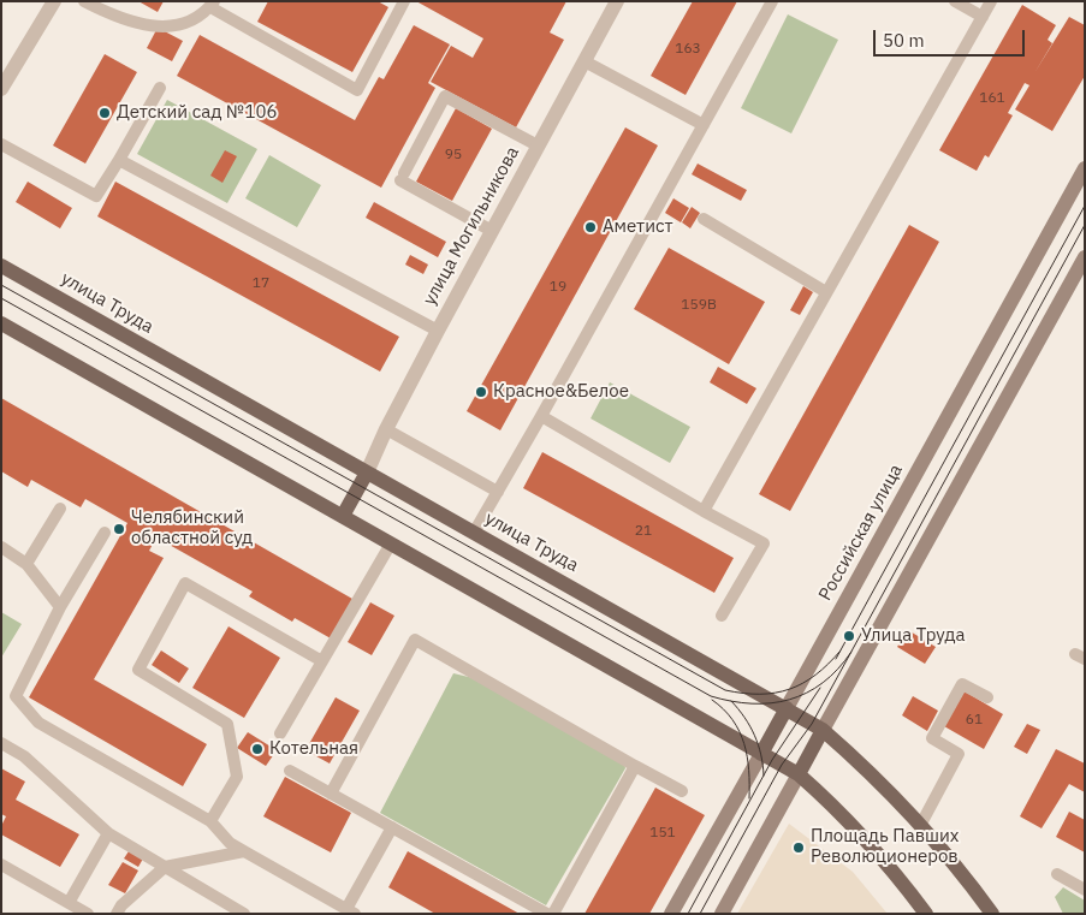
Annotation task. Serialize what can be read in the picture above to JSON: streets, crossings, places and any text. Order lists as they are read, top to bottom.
{
  "streets": {
    "main road": ["улица Труда", "Российская улица"],
    "street": ["улица Могильникова"]
  },
  "crossings": [
    ["улица Могильникова", "улица Труда"],
    ["улица Труда", "Российская улица"]
  ],
  "places": [
    "Детский сад №106",
    "Аметист",
    "Красное&Белое",
    "Челябинский областной суд",
    "Улица Труда",
    "Котельная",
    "Площадь Павших Революционеров"
  ],
  "house_numbers": [
    "163",
    "161",
    "95",
    "17",
    "19",
    "159В",
    "21",
    "61",
    "151"
  ],
  "scale_bar": "50 m"
}
